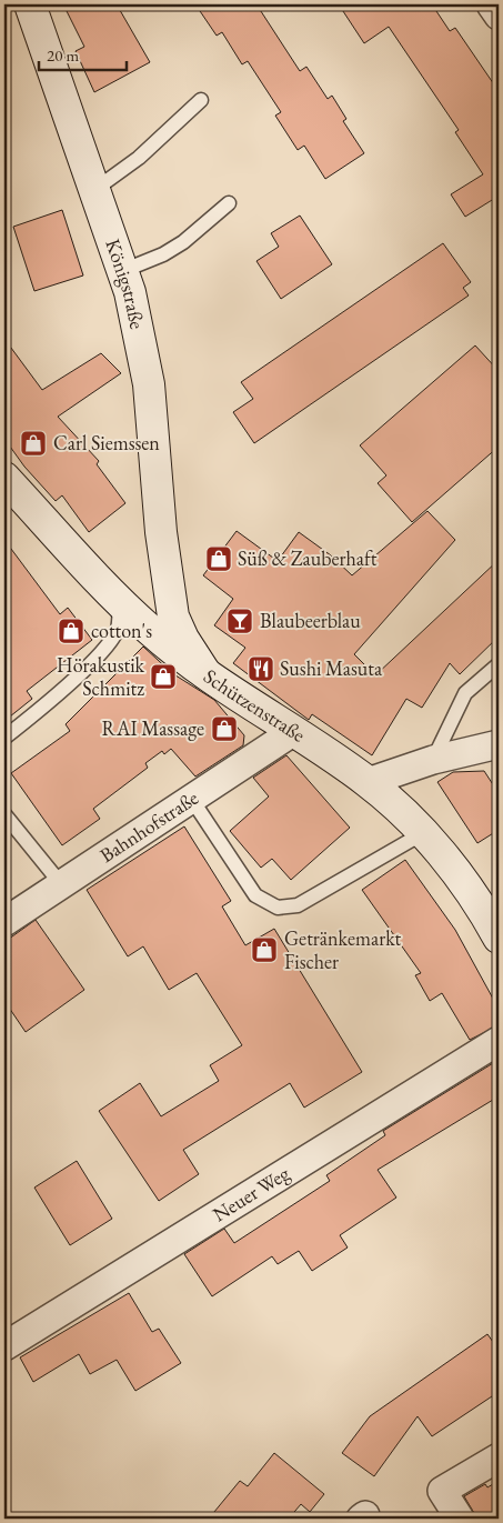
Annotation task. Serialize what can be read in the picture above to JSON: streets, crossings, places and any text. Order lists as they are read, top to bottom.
{
  "streets": {
    "main road": ["Königstraße", "Schützenstraße"],
    "street": ["Bahnhofstraße", "Neuer Weg"]
  },
  "crossings": [
    ["Königstraße", "Schützenstraße"],
    ["Schützenstraße", "Bahnhofstraße"]
  ],
  "places": {
    "shop": [
      "Carl Siemssen",
      "Süß & Zauberhaft",
      "cotton's",
      "Hörakustik Schmitz",
      "RAI Massage",
      "Getränkemarkt Fischer"
    ],
    "bar": ["Blaubeerblau"],
    "restaurant": ["Sushi Masuta"]
  },
  "scale_bar": "20 m"
}
